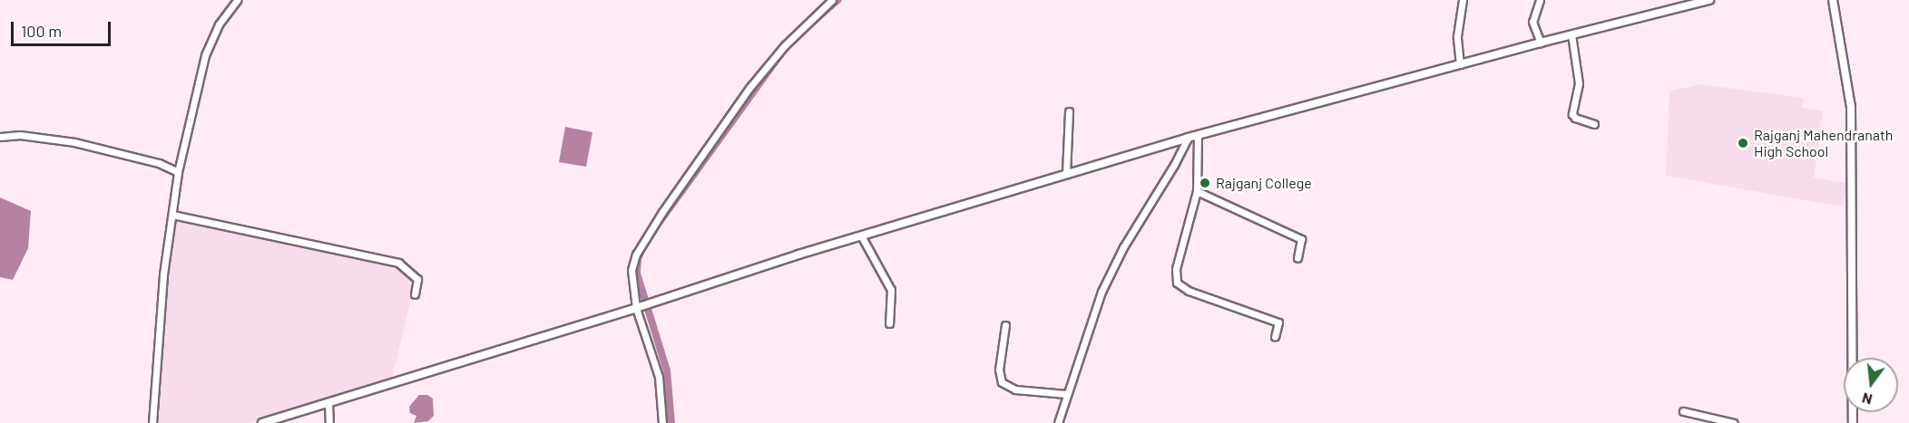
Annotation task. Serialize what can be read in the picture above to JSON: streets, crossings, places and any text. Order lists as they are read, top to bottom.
{
  "places": ["Rajganj Mahendranath High School", "Rajganj College"],
  "scale_bar": "100 m",
  "north": "bottom"
}
